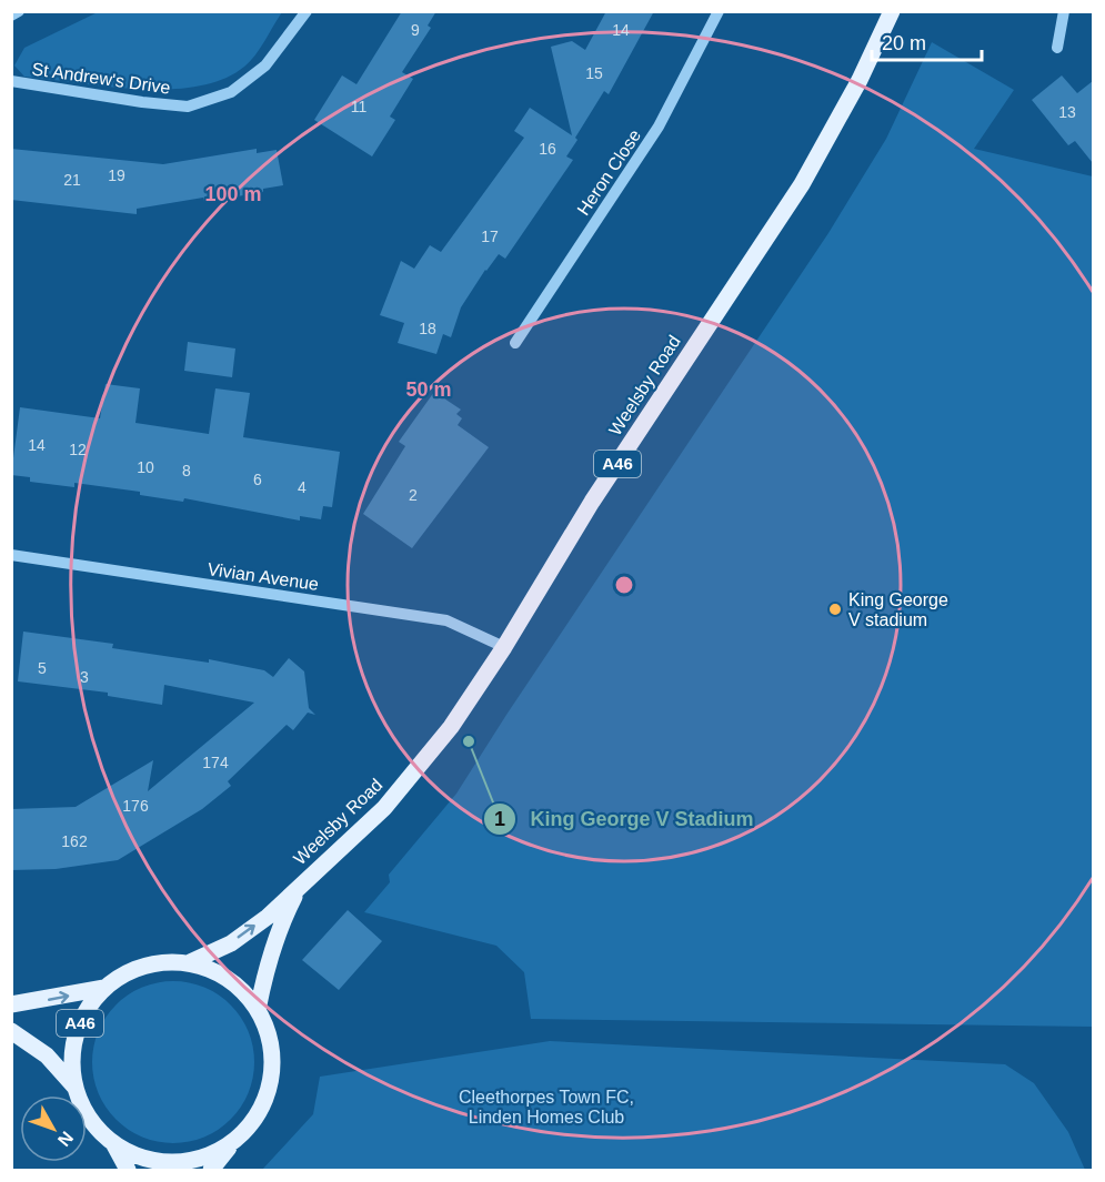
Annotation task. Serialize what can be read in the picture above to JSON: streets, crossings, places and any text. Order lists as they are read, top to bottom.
{
  "streets": {
    "main road": ["Weelsby Road", "A46"],
    "street": ["St Andrew's Drive", "Heron Close", "Vivian Avenue"]
  },
  "crossings": [
    ["Weelsby Road", "A46"],
    ["Weelsby Road", "Vivian Avenue"]
  ],
  "parks": ["Cleethorpes Town FC, Linden Homes Club"],
  "places": ["King George V stadium", "King George V Stadium"],
  "house_numbers": [
    "9",
    "14",
    "15",
    "11",
    "13",
    "16",
    "19",
    "21",
    "17",
    "18",
    "14",
    "12",
    "10",
    "8",
    "6",
    "4",
    "2",
    "5",
    "3",
    "174",
    "176",
    "162"
  ],
  "scale_bar": "20 m",
  "north": "bottom right",
  "rings": ["100 m", "50 m"]
}
